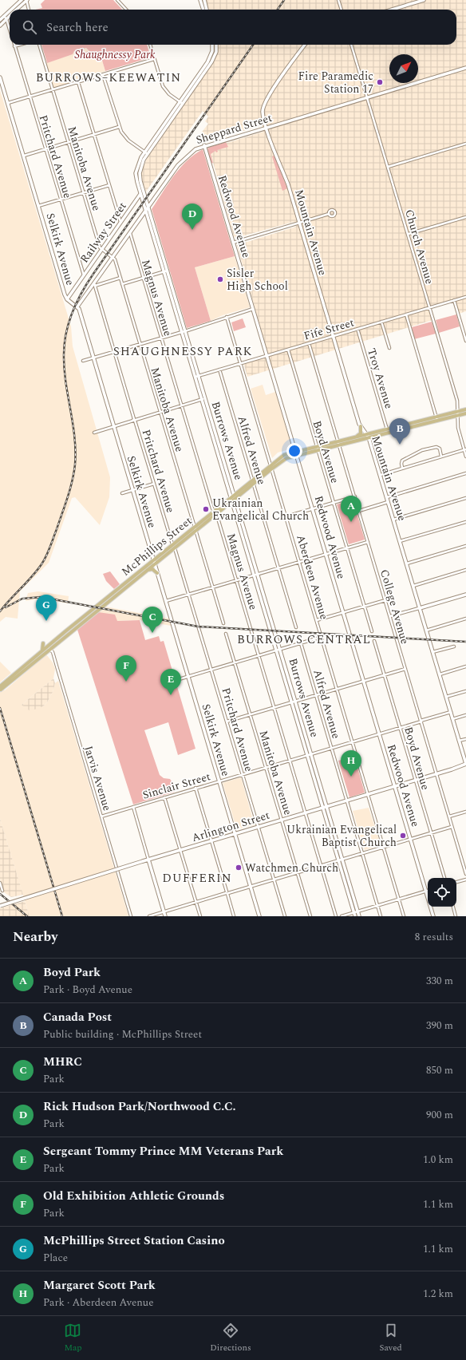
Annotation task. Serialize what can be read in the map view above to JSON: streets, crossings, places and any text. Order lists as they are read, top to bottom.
{
  "streets": {
    "main road": ["McPhillips Street"],
    "street": [
      "Sheppard Street",
      "Pritchard Avenue",
      "Manitoba Avenue",
      "Redwood Avenue",
      "Railway Street",
      "Mountain Avenue",
      "Church Avenue",
      "Selkirk Avenue",
      "Magnus Avenue",
      "Fife Street",
      "Troy Avenue",
      "Burrows Avenue",
      "Alfred Avenue",
      "Boyd Avenue",
      "Aberdeen Avenue",
      "College Avenue",
      "Jarvis Avenue",
      "Sinclair Street",
      "Arlington Street"
    ]
  },
  "crossings": [
    ["Sheppard Street", "Pritchard Avenue"],
    ["Sheppard Street", "Manitoba Avenue"],
    ["Sheppard Street", "Redwood Avenue"],
    ["Sheppard Street", "Mountain Avenue"],
    ["Sheppard Street", "Church Avenue"],
    ["Sheppard Street", "Selkirk Avenue"],
    ["Sheppard Street", "Magnus Avenue"],
    ["Sheppard Street", "Burrows Avenue"],
    ["Pritchard Avenue", "Railway Street"],
    ["Pritchard Avenue", "McPhillips Street"],
    ["Pritchard Avenue", "Sinclair Street"],
    ["Pritchard Avenue", "Arlington Street"],
    ["Manitoba Avenue", "Railway Street"],
    ["Manitoba Avenue", "McPhillips Street"],
    ["Manitoba Avenue", "Sinclair Street"],
    ["Manitoba Avenue", "Arlington Street"],
    ["Redwood Avenue", "Fife Street"],
    ["Redwood Avenue", "McPhillips Street"],
    ["Redwood Avenue", "Sinclair Street"],
    ["Redwood Avenue", "Arlington Street"],
    ["Railway Street", "Selkirk Avenue"],
    ["Railway Street", "Burrows Avenue"],
    ["Mountain Avenue", "Fife Street"],
    ["Mountain Avenue", "McPhillips Street"],
    ["Mountain Avenue", "Sinclair Street"],
    ["Mountain Avenue", "Arlington Street"],
    ["Church Avenue", "Fife Street"],
    ["Church Avenue", "McPhillips Street"],
    ["Selkirk Avenue", "McPhillips Street"],
    ["Selkirk Avenue", "Sinclair Street"],
    ["Selkirk Avenue", "Arlington Street"],
    ["Magnus Avenue", "McPhillips Street"],
    ["Magnus Avenue", "Sinclair Street"],
    ["Magnus Avenue", "Arlington Street"],
    ["Fife Street", "Troy Avenue"],
    ["Fife Street", "Burrows Avenue"],
    ["Fife Street", "Alfred Avenue"],
    ["Fife Street", "Boyd Avenue"],
    ["Fife Street", "Aberdeen Avenue"],
    ["Fife Street", "College Avenue"],
    ["Troy Avenue", "McPhillips Street"],
    ["Burrows Avenue", "McPhillips Street"],
    ["Burrows Avenue", "Sinclair Street"],
    ["Burrows Avenue", "Arlington Street"],
    ["Alfred Avenue", "McPhillips Street"],
    ["Alfred Avenue", "Sinclair Street"],
    ["Alfred Avenue", "Arlington Street"],
    ["Boyd Avenue", "McPhillips Street"],
    ["Boyd Avenue", "Sinclair Street"],
    ["Boyd Avenue", "Arlington Street"],
    ["McPhillips Street", "Aberdeen Avenue"],
    ["McPhillips Street", "College Avenue"],
    ["McPhillips Street", "Jarvis Avenue"],
    ["Aberdeen Avenue", "Sinclair Street"],
    ["Aberdeen Avenue", "Arlington Street"],
    ["College Avenue", "Sinclair Street"],
    ["College Avenue", "Arlington Street"],
    ["Jarvis Avenue", "Sinclair Street"]
  ],
  "districts": [
    "BURROWS–KEEWATIN",
    "SHAUGHNESSY PARK",
    "BURROWS CENTRAL",
    "DUFFERIN"
  ],
  "parks": ["Shaughnessy Park"],
  "places": [
    "Fire Paramedic Station 17",
    "Sisler High School",
    "Ukrainian Evangelical Church",
    "Ukrainian Evangelical Baptist Church",
    "Watchmen Church"
  ],
  "north": "top right",
  "page": {
    "search": "Search here",
    "pins": [
      "D",
      "B",
      "A",
      "G",
      "C",
      "F",
      "E",
      "H"
    ],
    "heading": ["Nearby", "8 results"],
    "list": [
      {
        "mark": "A",
        "name": "Boyd Park",
        "note": "Park · Boyd Avenue",
        "value": "330 m"
      },
      {
        "mark": "B",
        "name": "Canada Post",
        "note": "Public building · McPhillips Street",
        "value": "390 m"
      },
      {
        "mark": "C",
        "name": "MHRC",
        "note": "Park",
        "value": "850 m"
      },
      {
        "mark": "D",
        "name": "Rick Hudson Park/Northwood C.C.",
        "note": "Park",
        "value": "900 m"
      },
      {
        "mark": "E",
        "name": "Sergeant Tommy Prince MM Veterans Park",
        "note": "Park",
        "value": "1.0 km"
      },
      {
        "mark": "F",
        "name": "Old Exhibition Athletic Grounds",
        "note": "Park",
        "value": "1.1 km"
      },
      {
        "mark": "G",
        "name": "McPhillips Street Station Casino",
        "note": "Place",
        "value": "1.1 km"
      },
      {
        "mark": "H",
        "name": "Margaret Scott Park",
        "note": "Park · Aberdeen Avenue",
        "value": "1.2 km"
      }
    ],
    "nav": ["Map", "Directions", "Saved"]
  }
}
